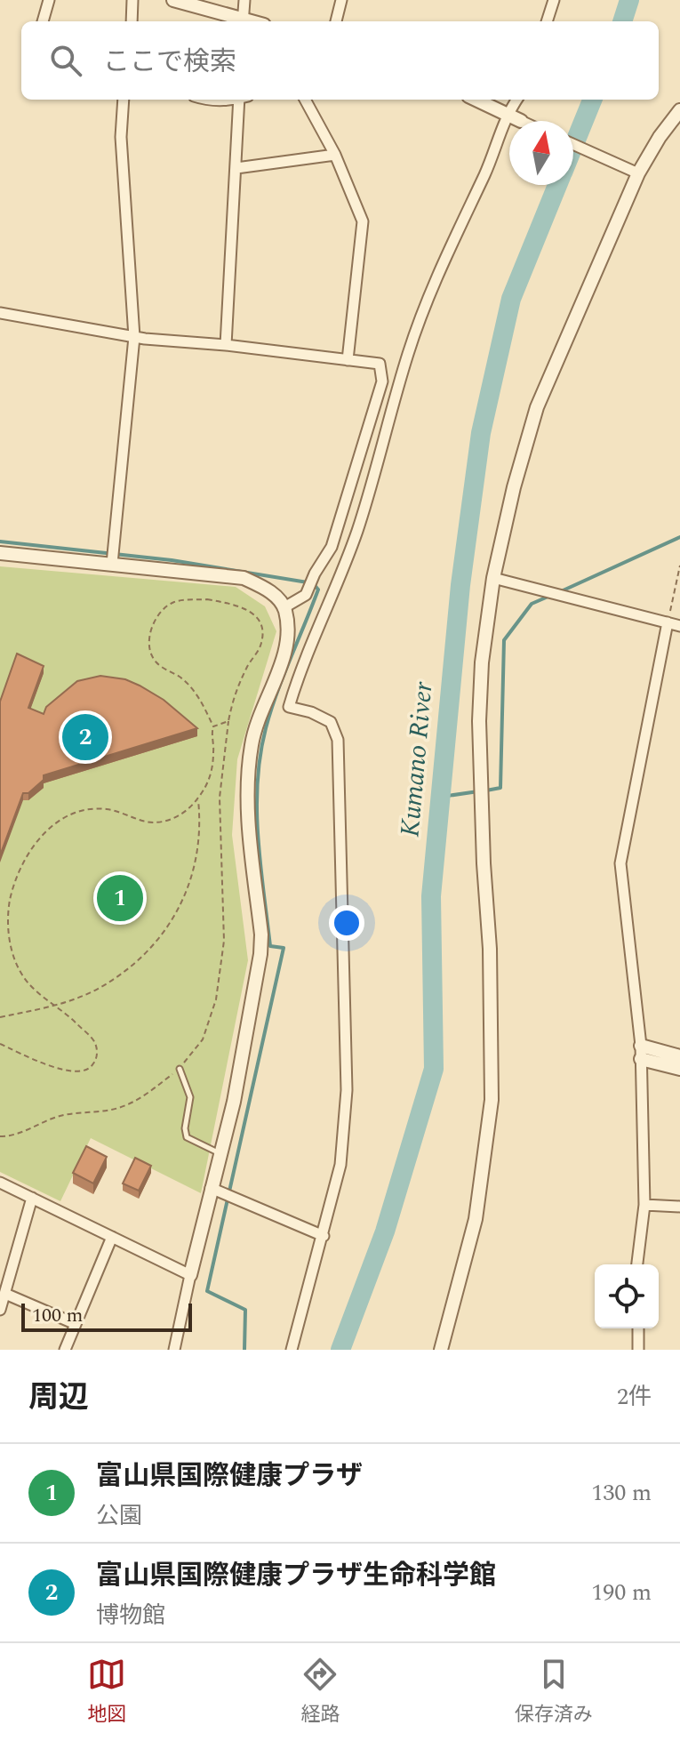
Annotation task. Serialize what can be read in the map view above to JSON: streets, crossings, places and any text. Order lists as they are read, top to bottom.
{
  "water": ["Kumano River"],
  "scale_bar": "100 m",
  "north": "top",
  "page": {
    "search": "ここで検索",
    "pins": ["2", "1"],
    "scale": "100 m",
    "heading": ["周辺", "2件"],
    "list": [
      {
        "mark": "1",
        "name": "富山県国際健康プラザ",
        "note": "公園",
        "value": "130 m"
      },
      {
        "mark": "2",
        "name": "富山県国際健康プラザ生命科学館",
        "note": "博物館",
        "value": "190 m"
      }
    ],
    "nav": ["地図", "経路", "保存済み"]
  }
}
